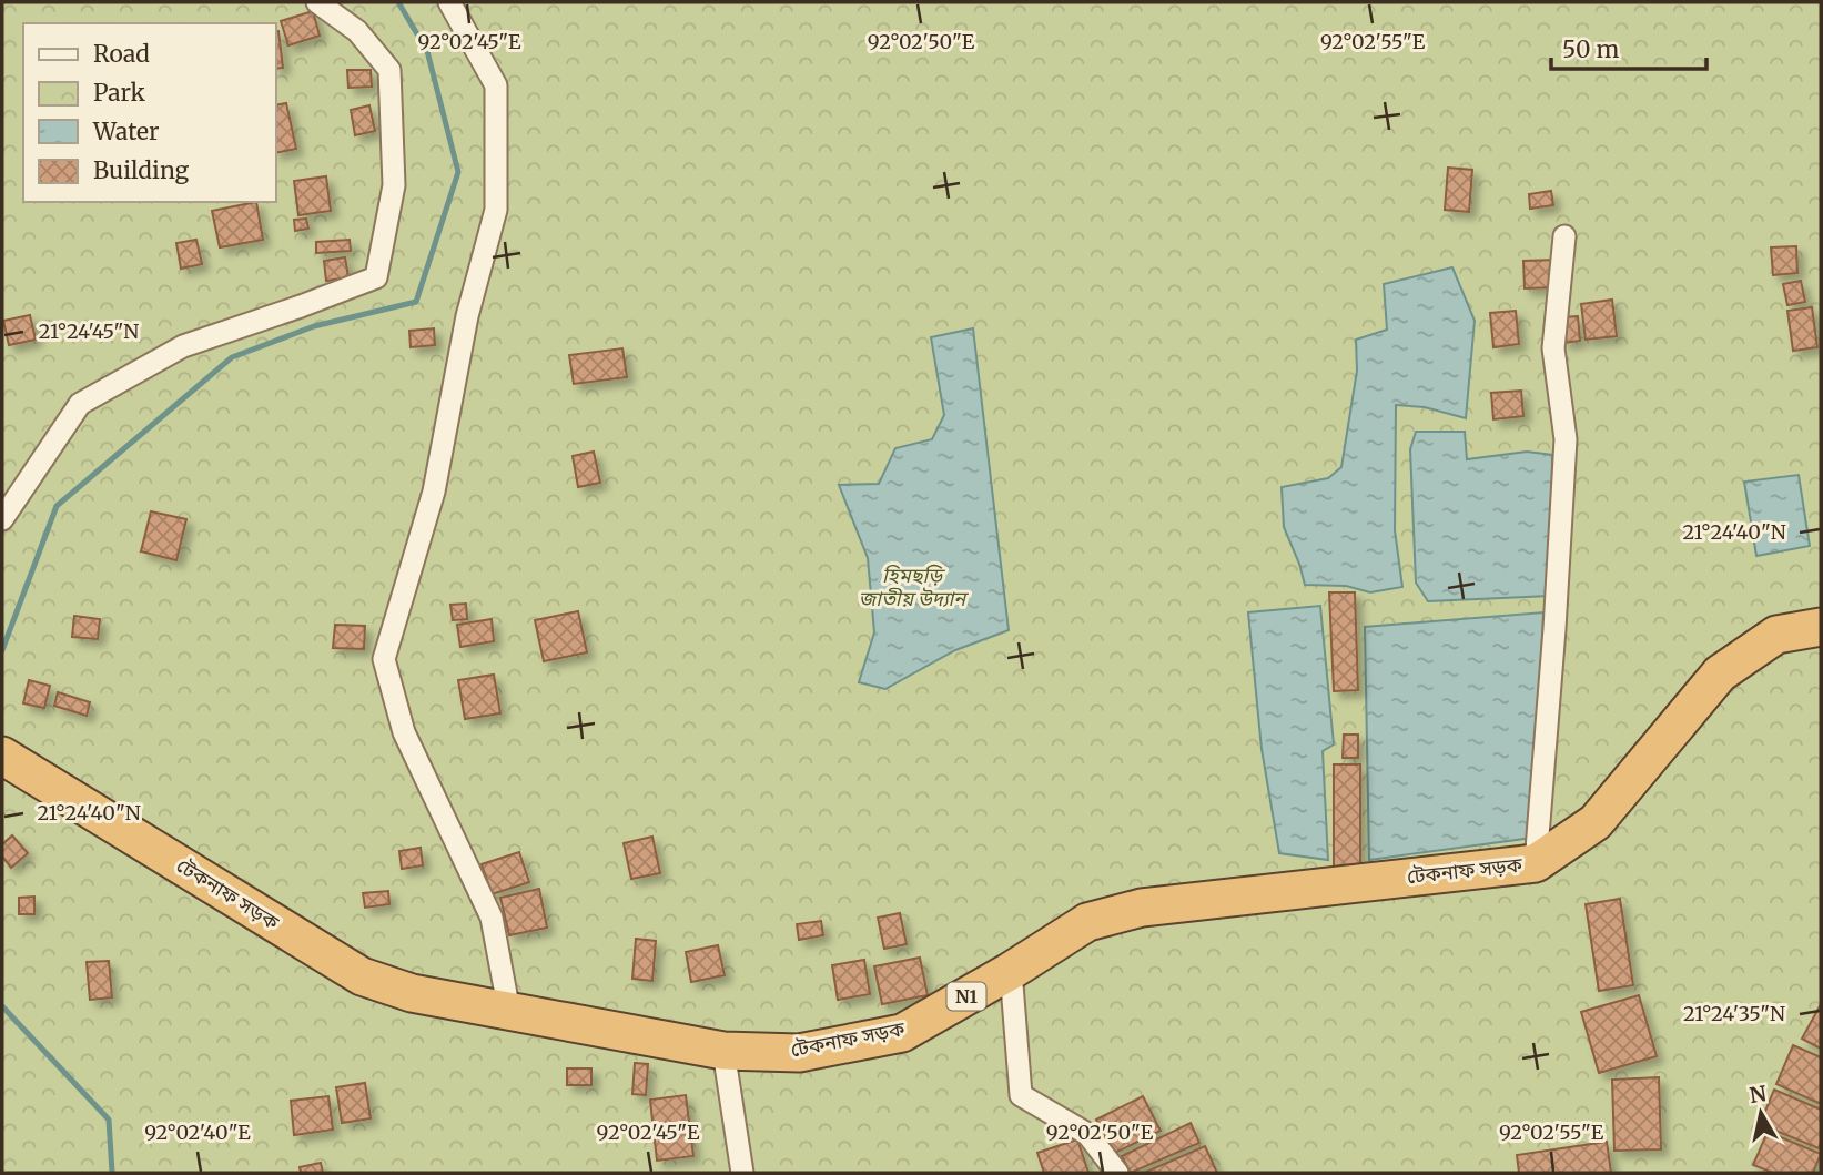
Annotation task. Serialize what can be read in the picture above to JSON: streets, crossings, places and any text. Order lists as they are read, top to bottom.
{
  "streets": {
    "highway": ["টেকনাফ সড়ক", "N1"]
  },
  "parks": ["হিমছড়ি জাতীয় উদ্যান"],
  "legend": [
    "Road",
    "Park",
    "Water",
    "Building"
  ],
  "scale_bar": "50 m",
  "north": "top",
  "coordinates": [
    "92°02'45\"E",
    "92°02'50\"E",
    "92°02'55\"E",
    "21°24'45\"N",
    "21°24'40\"N",
    "21°24'35\"N",
    "92°02'40\"E"
  ]
}
